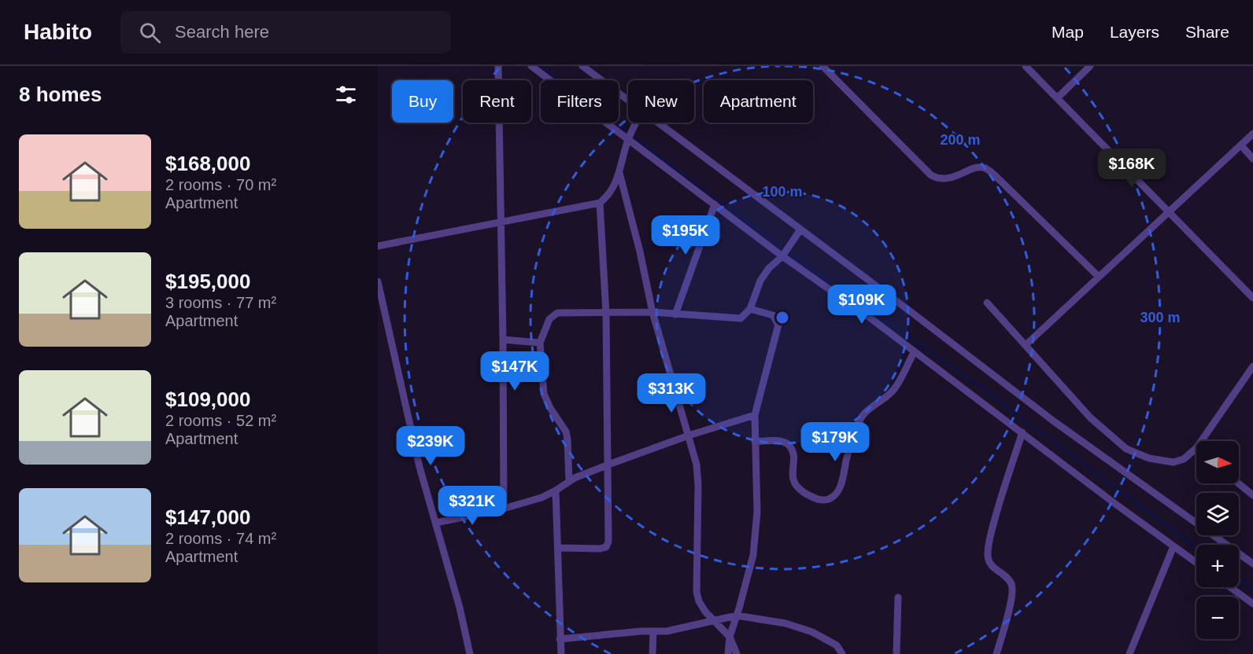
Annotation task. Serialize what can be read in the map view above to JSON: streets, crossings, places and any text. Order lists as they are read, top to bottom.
{
  "north": "right",
  "page": {
    "header": "Habito",
    "search": "Search here",
    "nav": ["Map", "Layers", "Share"],
    "heading": "8 homes",
    "chip": [
      "Buy",
      "Rent",
      "Filters",
      "New",
      "Apartment"
    ],
    "list": [
      {
        "name": "$168,000",
        "note": "2 rooms · 70 m² · Apartment"
      },
      {
        "name": "$195,000",
        "note": "3 rooms · 77 m² · Apartment"
      },
      {
        "name": "$109,000",
        "note": "2 rooms · 52 m² · Apartment"
      },
      {
        "name": "$147,000",
        "note": "2 rooms · 74 m² · Apartment"
      }
    ],
    "price": [
      "$168K",
      "$195K",
      "$109K",
      "$147K",
      "$313K",
      "$179K",
      "$239K",
      "$321K"
    ],
    "map_buttons": ["+", "−"]
  },
  "rings": ["200 m", "100 m", "300 m"]
}
